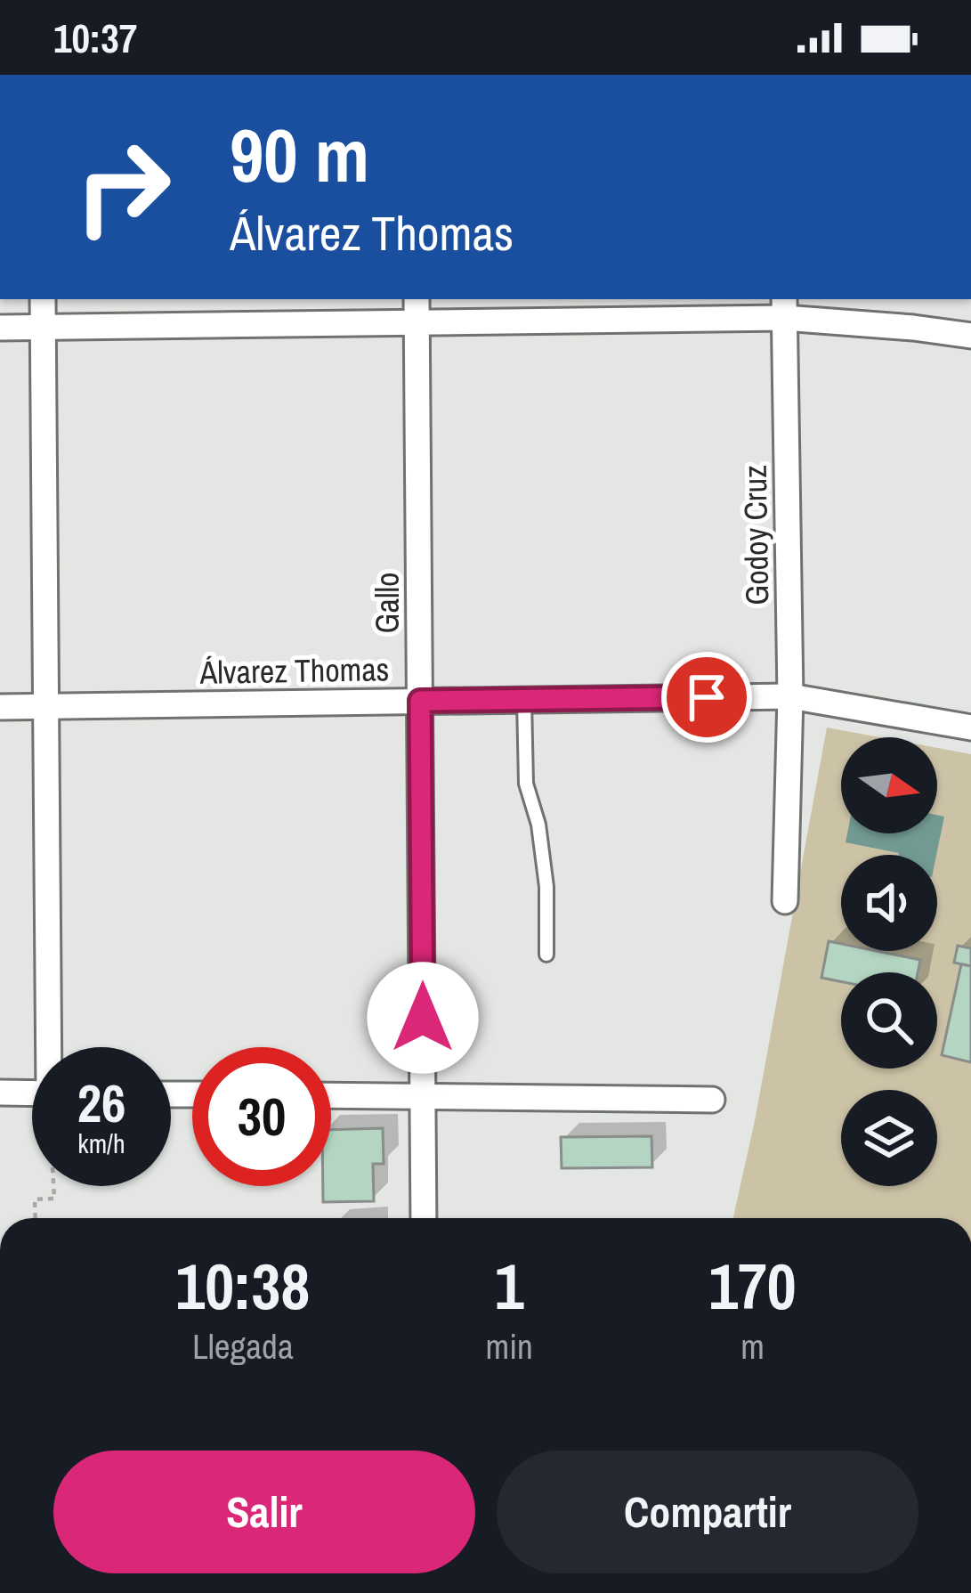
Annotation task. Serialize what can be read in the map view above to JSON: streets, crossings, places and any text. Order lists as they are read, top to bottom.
{
  "streets": {
    "street": ["Godoy Cruz", "Gallo", "Álvarez Thomas"]
  },
  "crossings": [
    ["Godoy Cruz", "Álvarez Thomas"],
    ["Gallo", "Álvarez Thomas"]
  ],
  "north": "right",
  "page": {
    "status": "10:37",
    "turn": ["90 m", "Álvarez Thomas"],
    "speed": "26 km/h",
    "limit": "30",
    "eta": [
      "10:38",
      "Llegada",
      "1",
      "min",
      "170",
      "m"
    ],
    "buttons": ["Salir", "Compartir"]
  }
}
